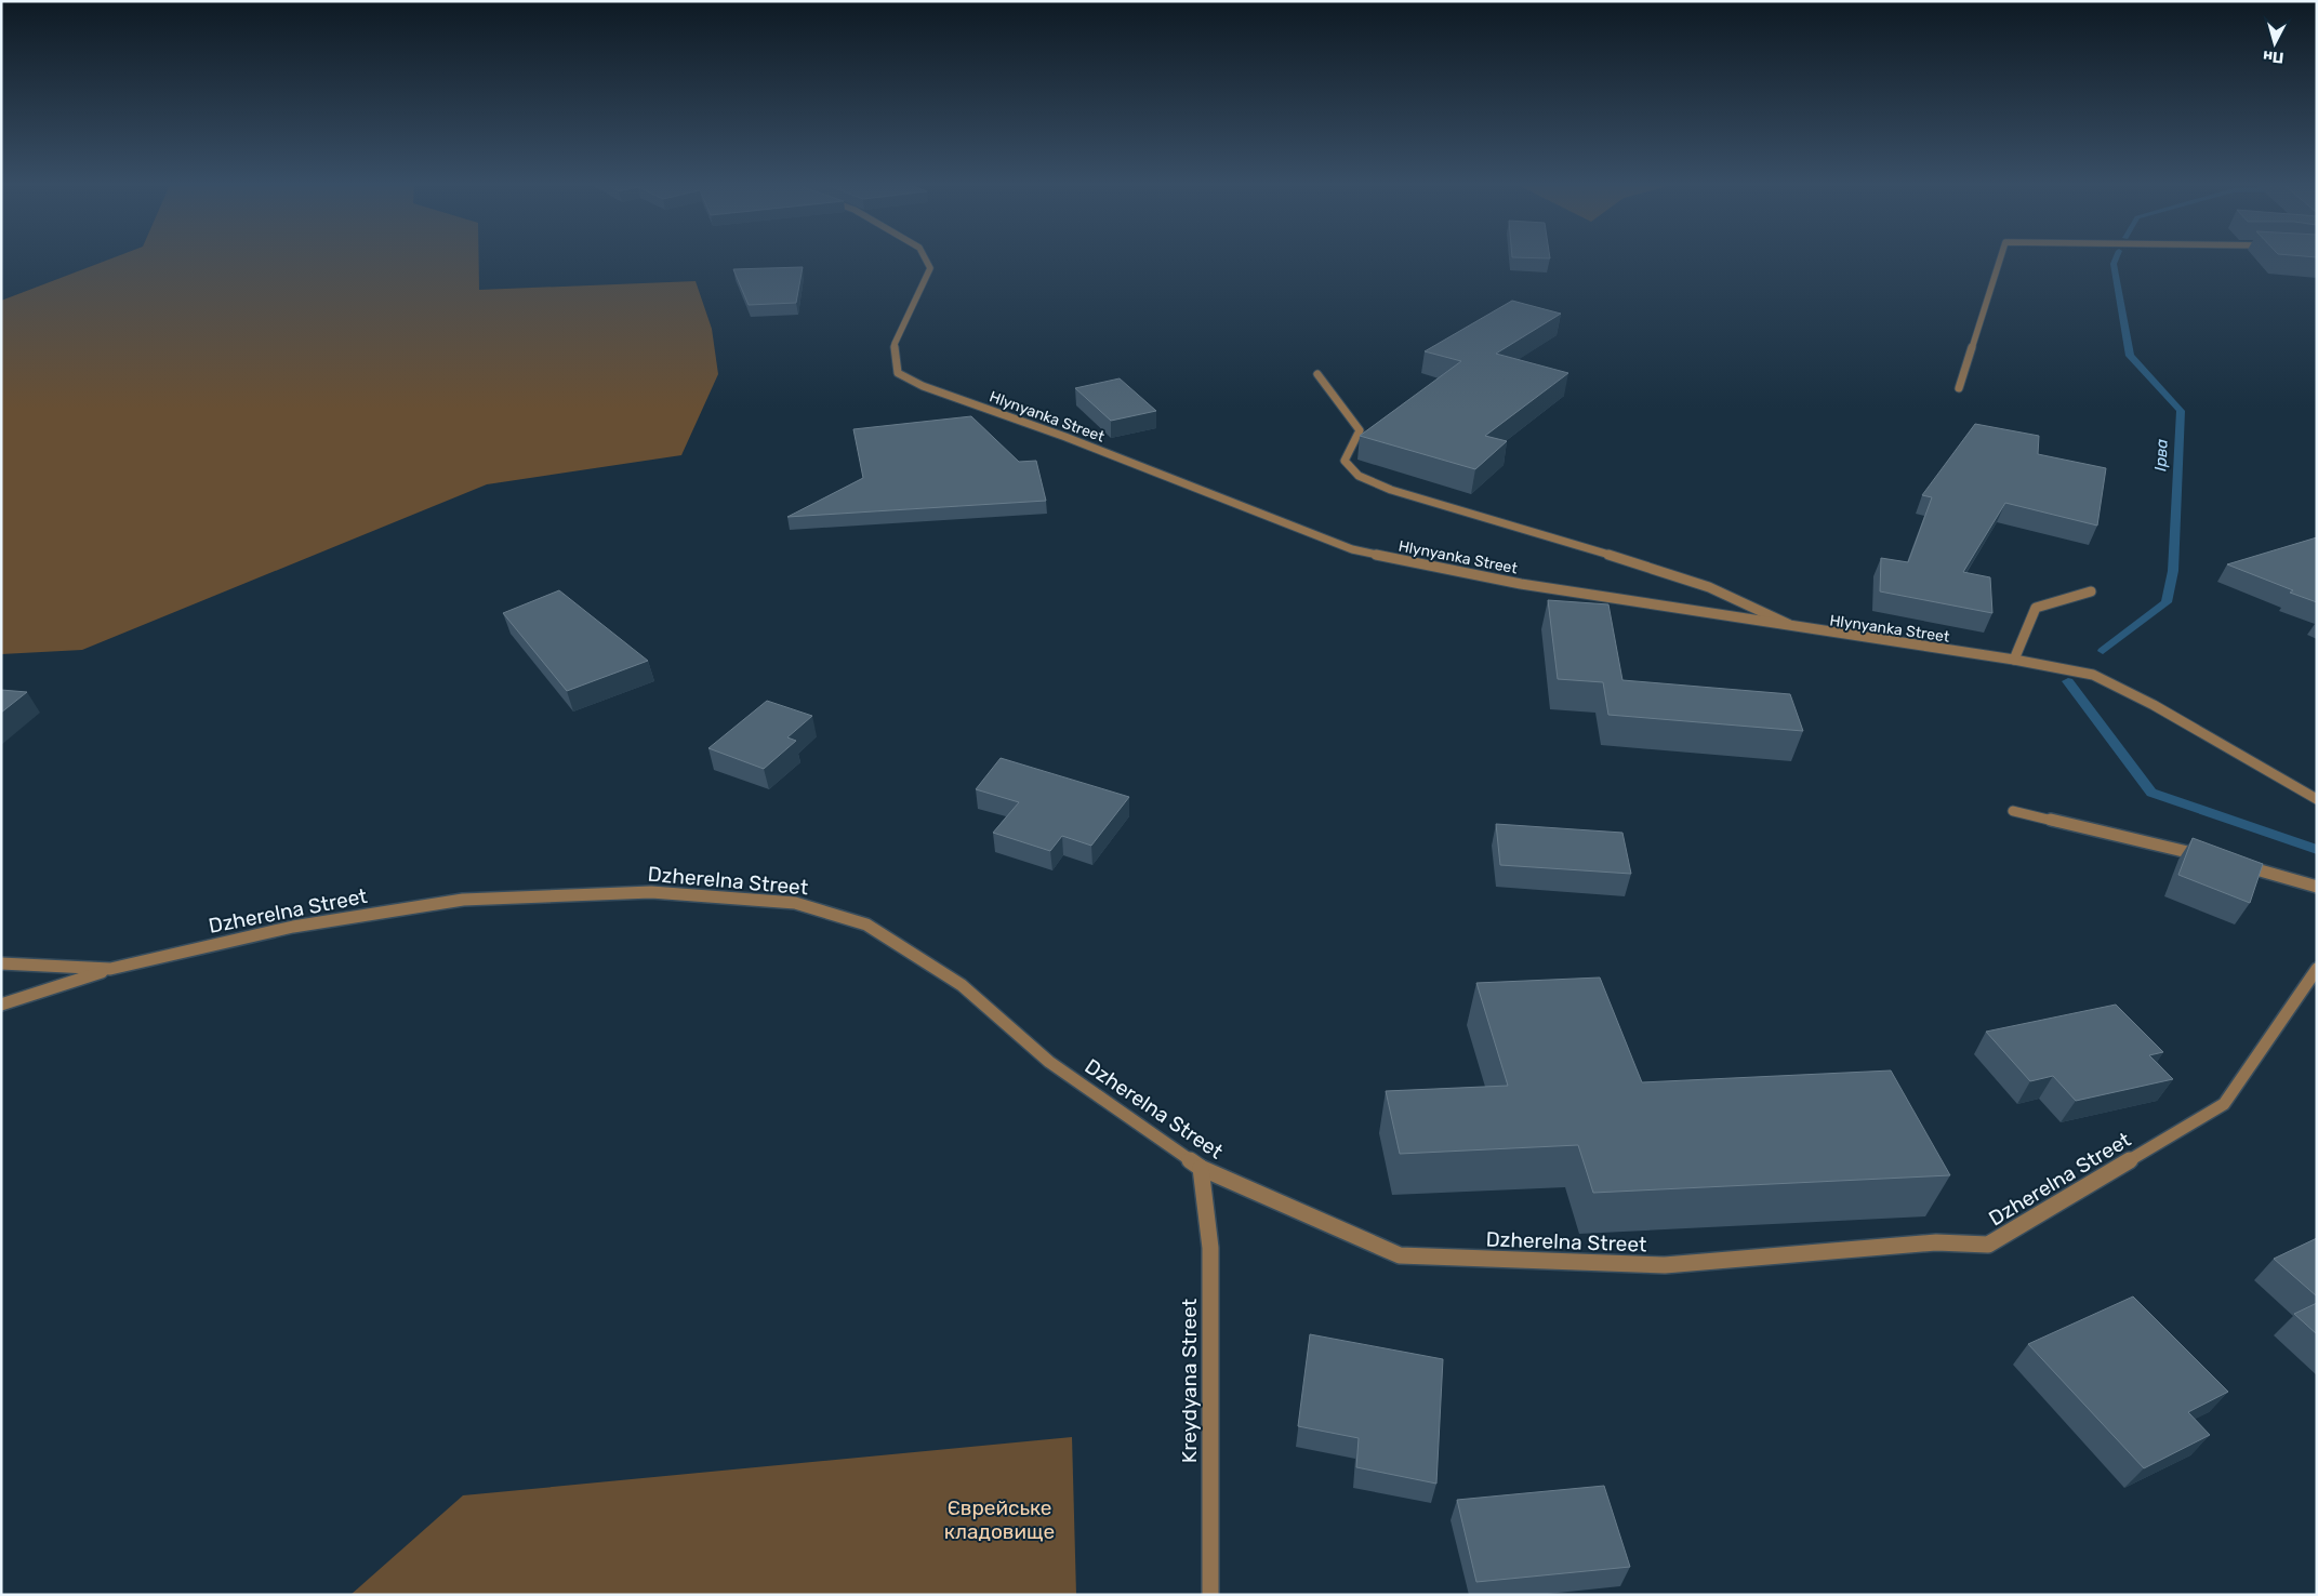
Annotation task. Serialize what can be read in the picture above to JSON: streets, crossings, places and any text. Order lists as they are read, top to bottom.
{
  "streets": {
    "street": ["Hlynyanka Street", "Dzherelna Street", "Kreydyana Street"]
  },
  "crossings": [
    ["Dzherelna Street", "Kreydyana Street"]
  ],
  "water": ["Ірва"],
  "parks": ["Єврейське кладовище"],
  "north": "bottom"
}
